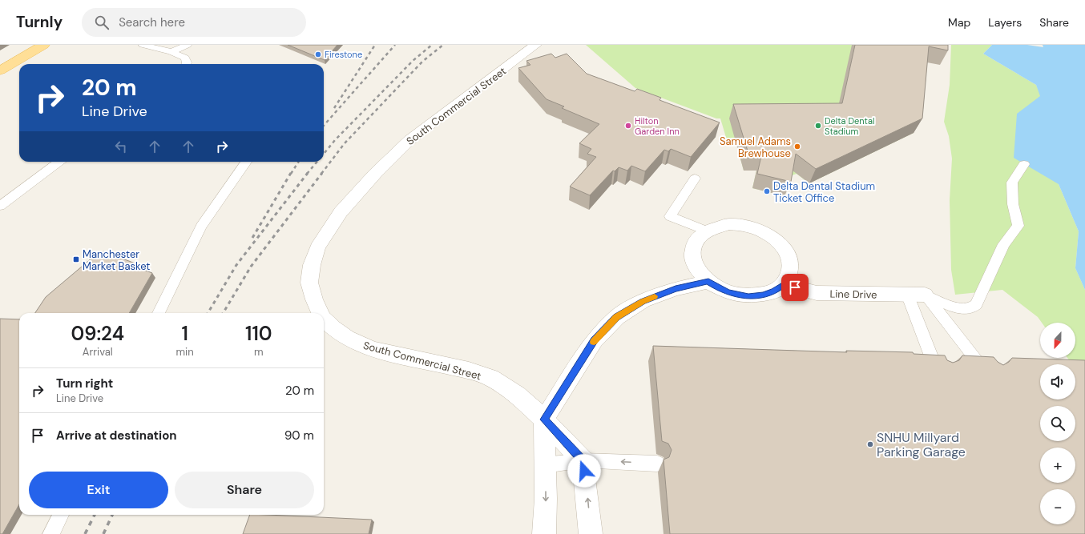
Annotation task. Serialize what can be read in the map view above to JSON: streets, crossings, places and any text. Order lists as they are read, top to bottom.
{
  "streets": {
    "street": ["South Commercial Street", "Line Drive"]
  },
  "places": {
    "other": [
      "Firestone",
      "Hilton Garden Inn",
      "Delta Dental Stadium",
      "Samuel Adams Brewhouse",
      "Delta Dental Stadium Ticket Office",
      "SNHU Millyard Parking Garage"
    ],
    "transit": ["Manchester Market Basket"]
  },
  "north": "bottom",
  "page": {
    "header": "Turnly",
    "search": "Search here",
    "nav": ["Map", "Layers", "Share"],
    "turn": ["20 m", "Line Drive"],
    "eta": [
      "09:24",
      "Arrival",
      "1",
      "min",
      "110",
      "m"
    ],
    "map_buttons": ["+", "−"],
    "list": [
      {
        "name": "Turn right",
        "note": "Line Drive",
        "value": "20 m"
      },
      {
        "name": "Arrive at destination",
        "value": "90 m"
      }
    ],
    "buttons": ["Exit", "Share"]
  }
}
